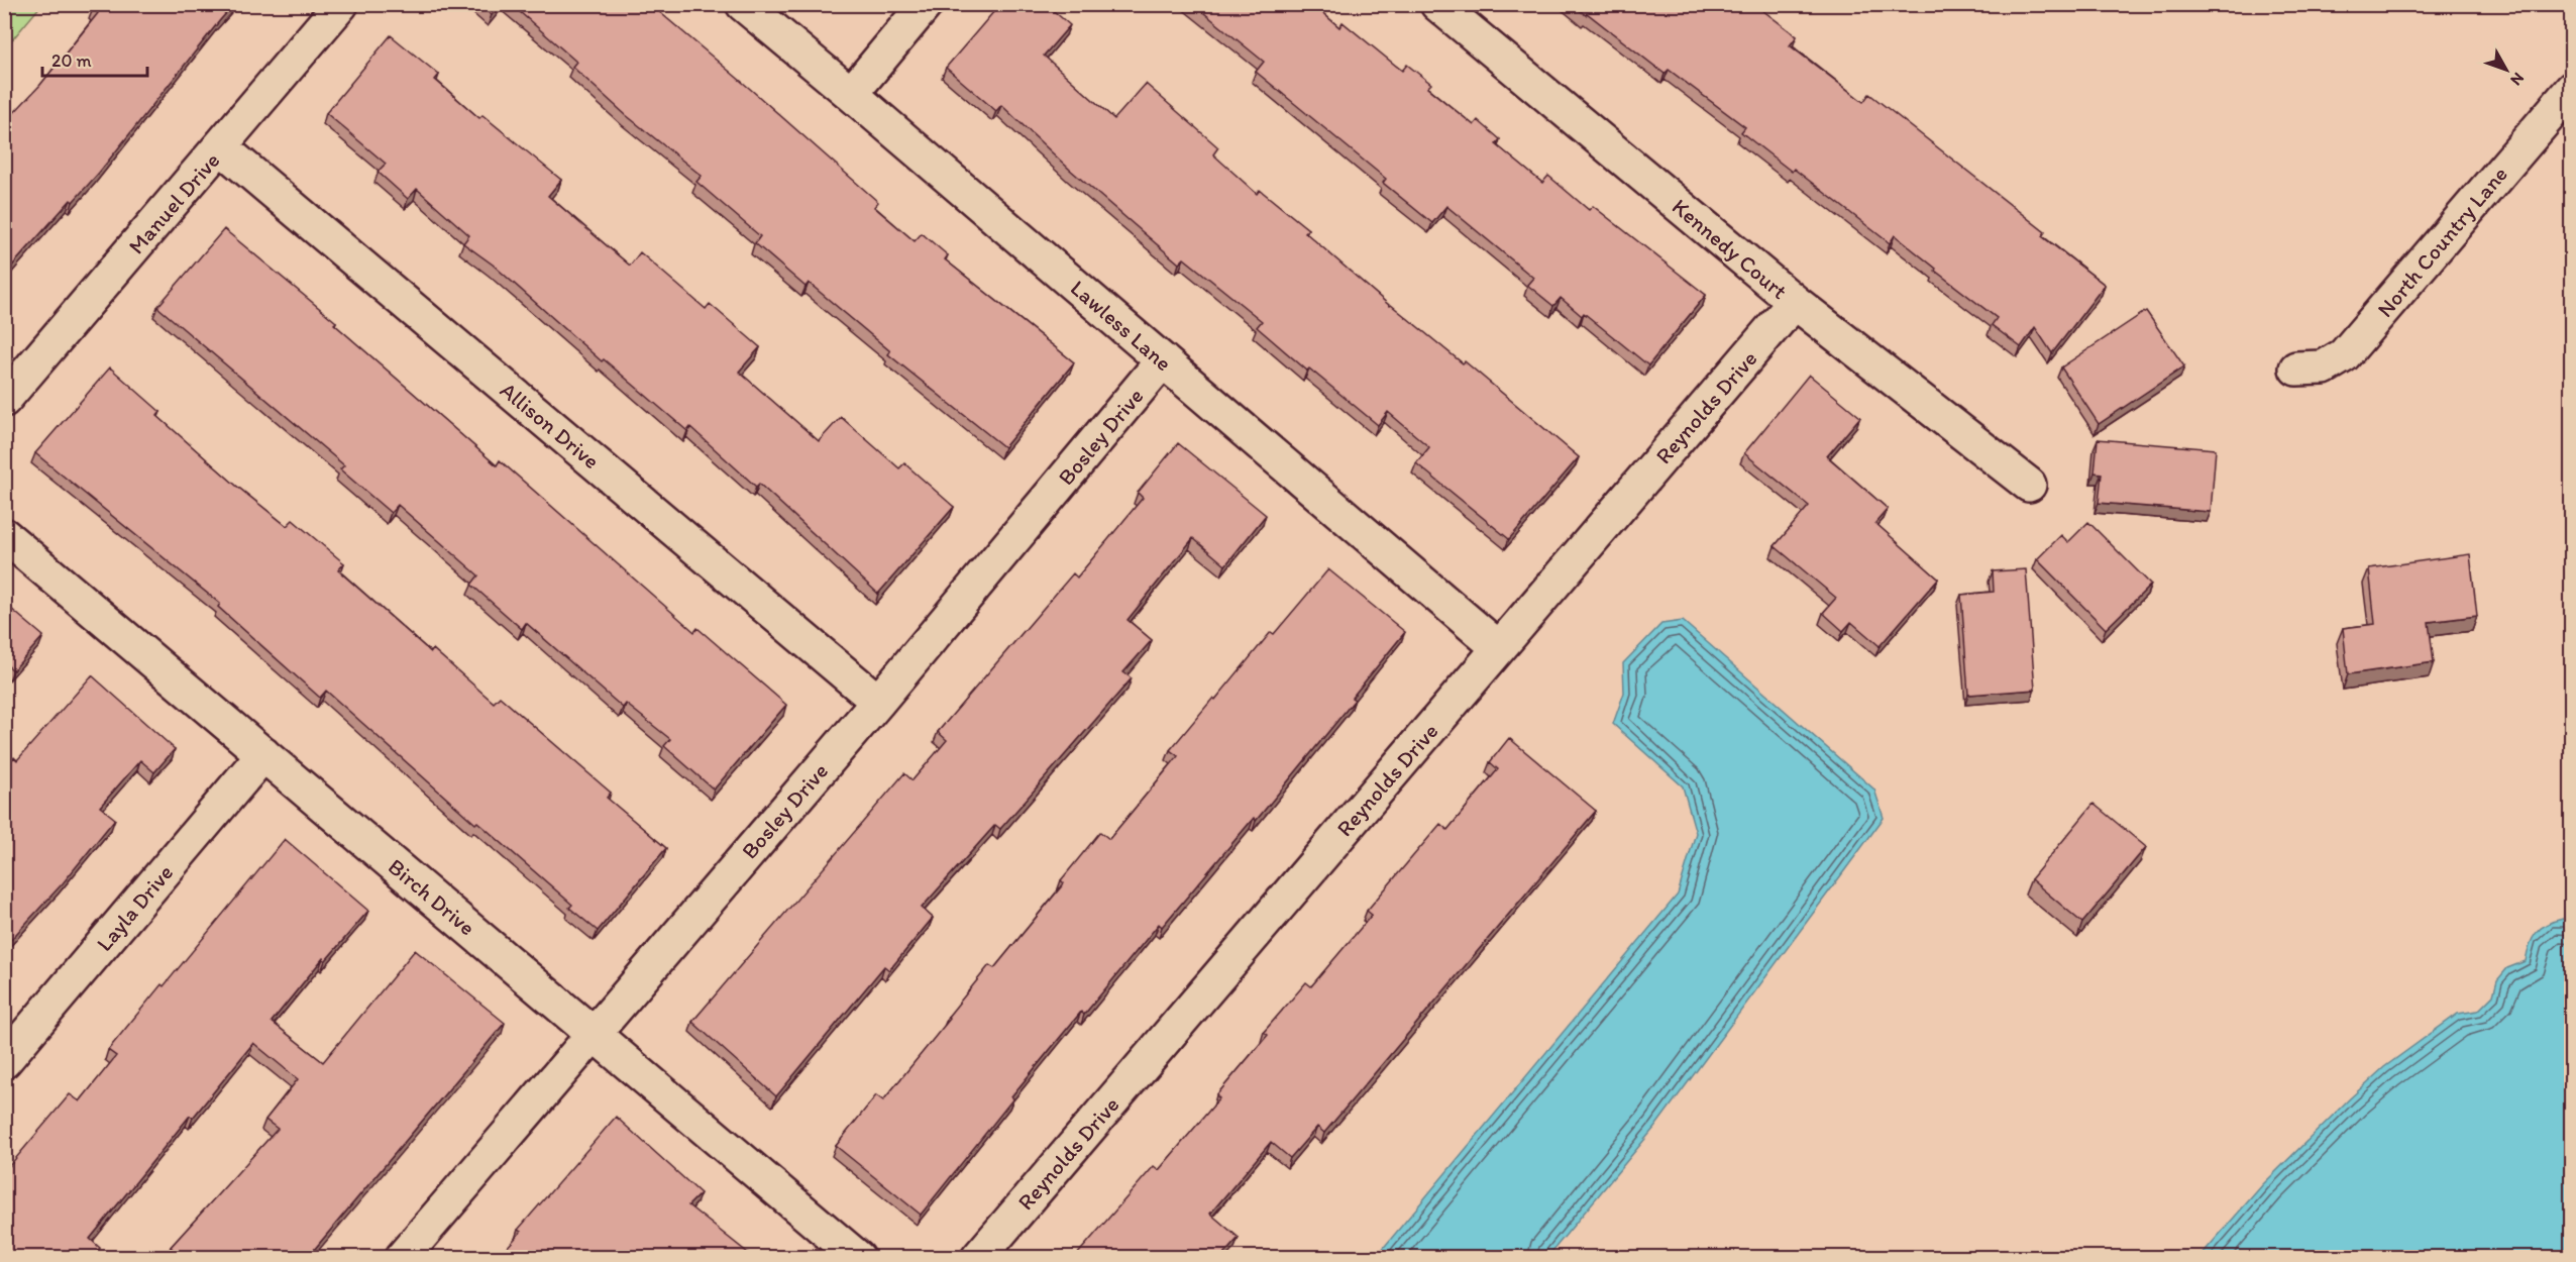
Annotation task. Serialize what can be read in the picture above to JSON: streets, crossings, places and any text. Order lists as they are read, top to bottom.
{
  "streets": {
    "street": [
      "Manuel Drive",
      "North Country Lane",
      "Kennedy Court",
      "Lawless Lane",
      "Reynolds Drive",
      "Allison Drive",
      "Bosley Drive",
      "Birch Drive",
      "Layla Drive"
    ]
  },
  "crossings": [
    ["Manuel Drive", "Allison Drive"],
    ["Kennedy Court", "Reynolds Drive"],
    ["Lawless Lane", "Reynolds Drive"],
    ["Lawless Lane", "Bosley Drive"],
    ["Allison Drive", "Bosley Drive"],
    ["Bosley Drive", "Birch Drive"],
    ["Birch Drive", "Layla Drive"]
  ],
  "scale_bar": "20 m",
  "north": "bottom right"
}
